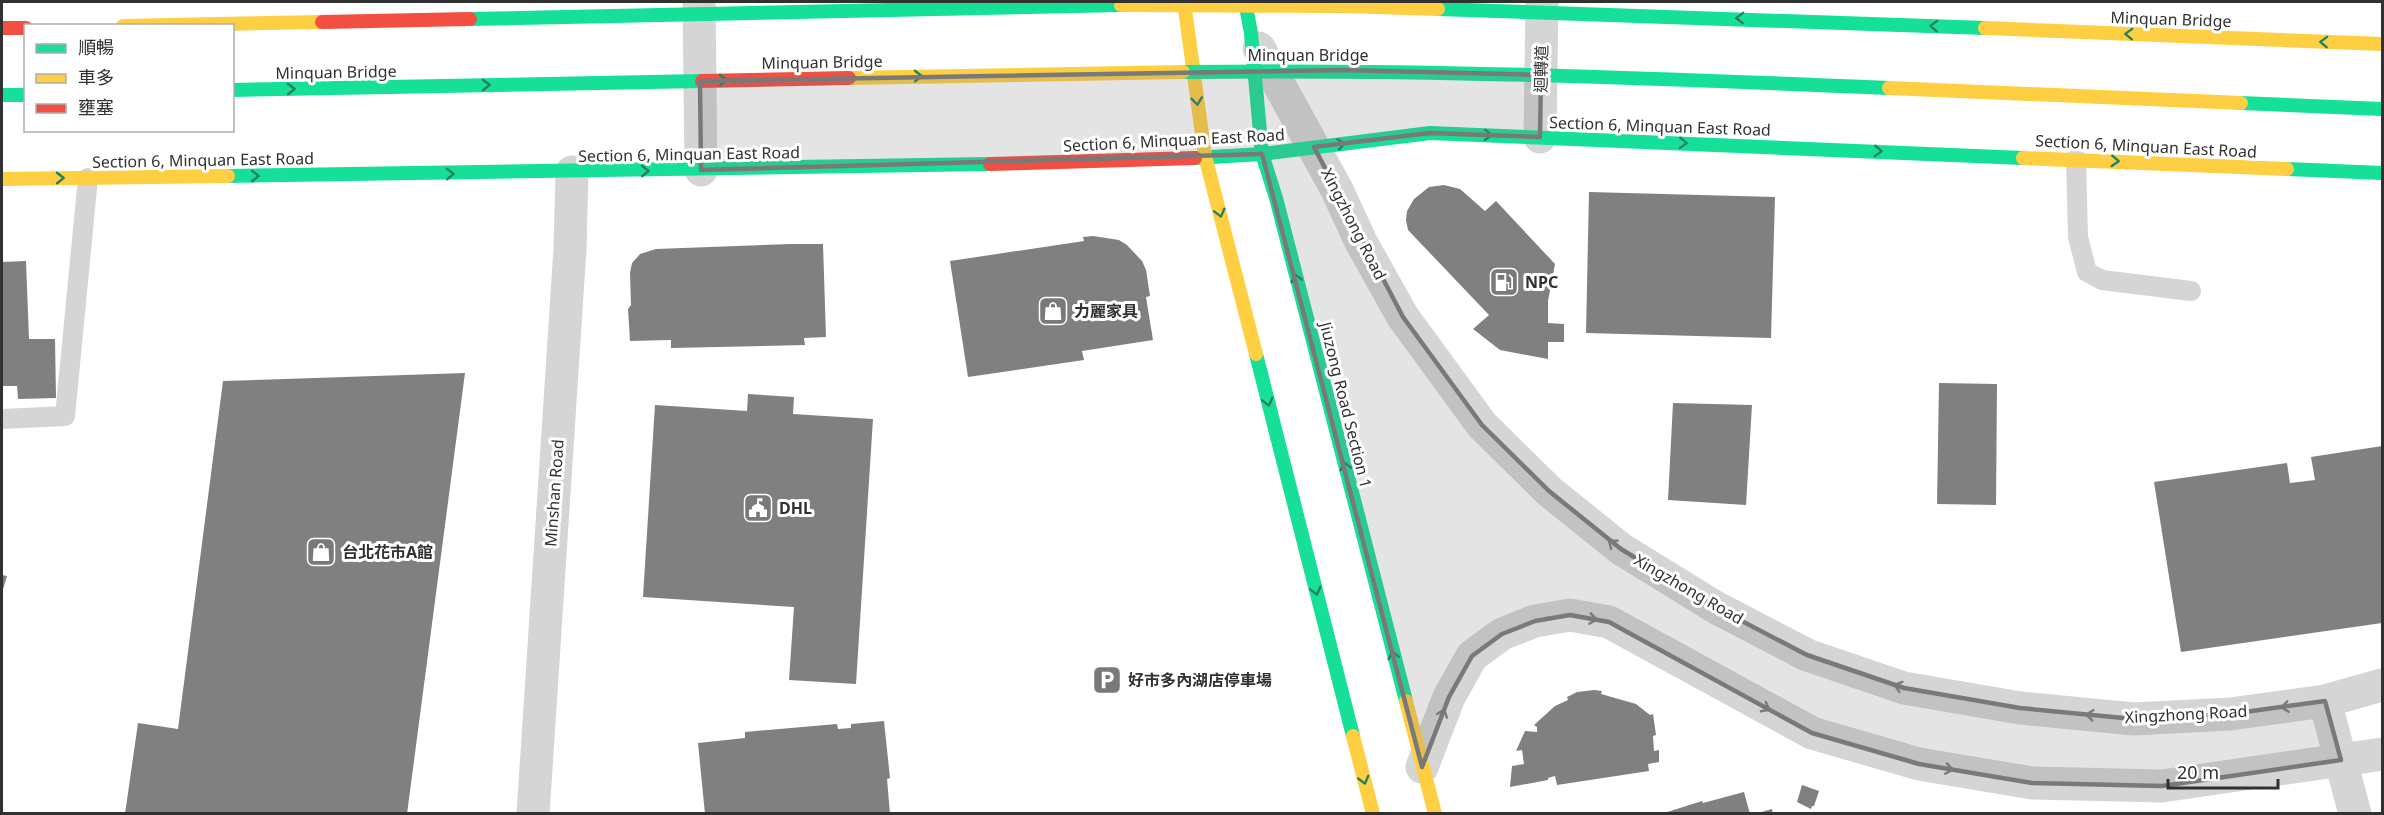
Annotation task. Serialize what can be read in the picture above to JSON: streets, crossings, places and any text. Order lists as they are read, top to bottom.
{
  "streets": {
    "main road": ["Minquan Bridge", "Section 6, Minquan East Road", "Jiuzong Road Section 1"],
    "street": ["迴轉道", "Xingzhong Road", "Minshan Road"]
  },
  "crossings": [
    ["迴轉道", "Section 6, Minquan East Road"],
    ["Section 6, Minquan East Road", "Xingzhong Road"],
    ["Section 6, Minquan East Road", "Jiuzong Road Section 1"],
    ["Section 6, Minquan East Road", "Minshan Road"],
    ["Xingzhong Road", "Jiuzong Road Section 1"]
  ],
  "one_way": ["Section 6, Minquan East Road", "Xingzhong Road"],
  "places": {
    "fuel station": ["NPC"],
    "shop": ["力麗家具", "台北花市A館"],
    "public building": ["DHL"],
    "parking": ["好市多內湖店停車場"]
  },
  "legend": ["順暢", "車多", "壅塞"],
  "scale_bar": "20 m"
}
